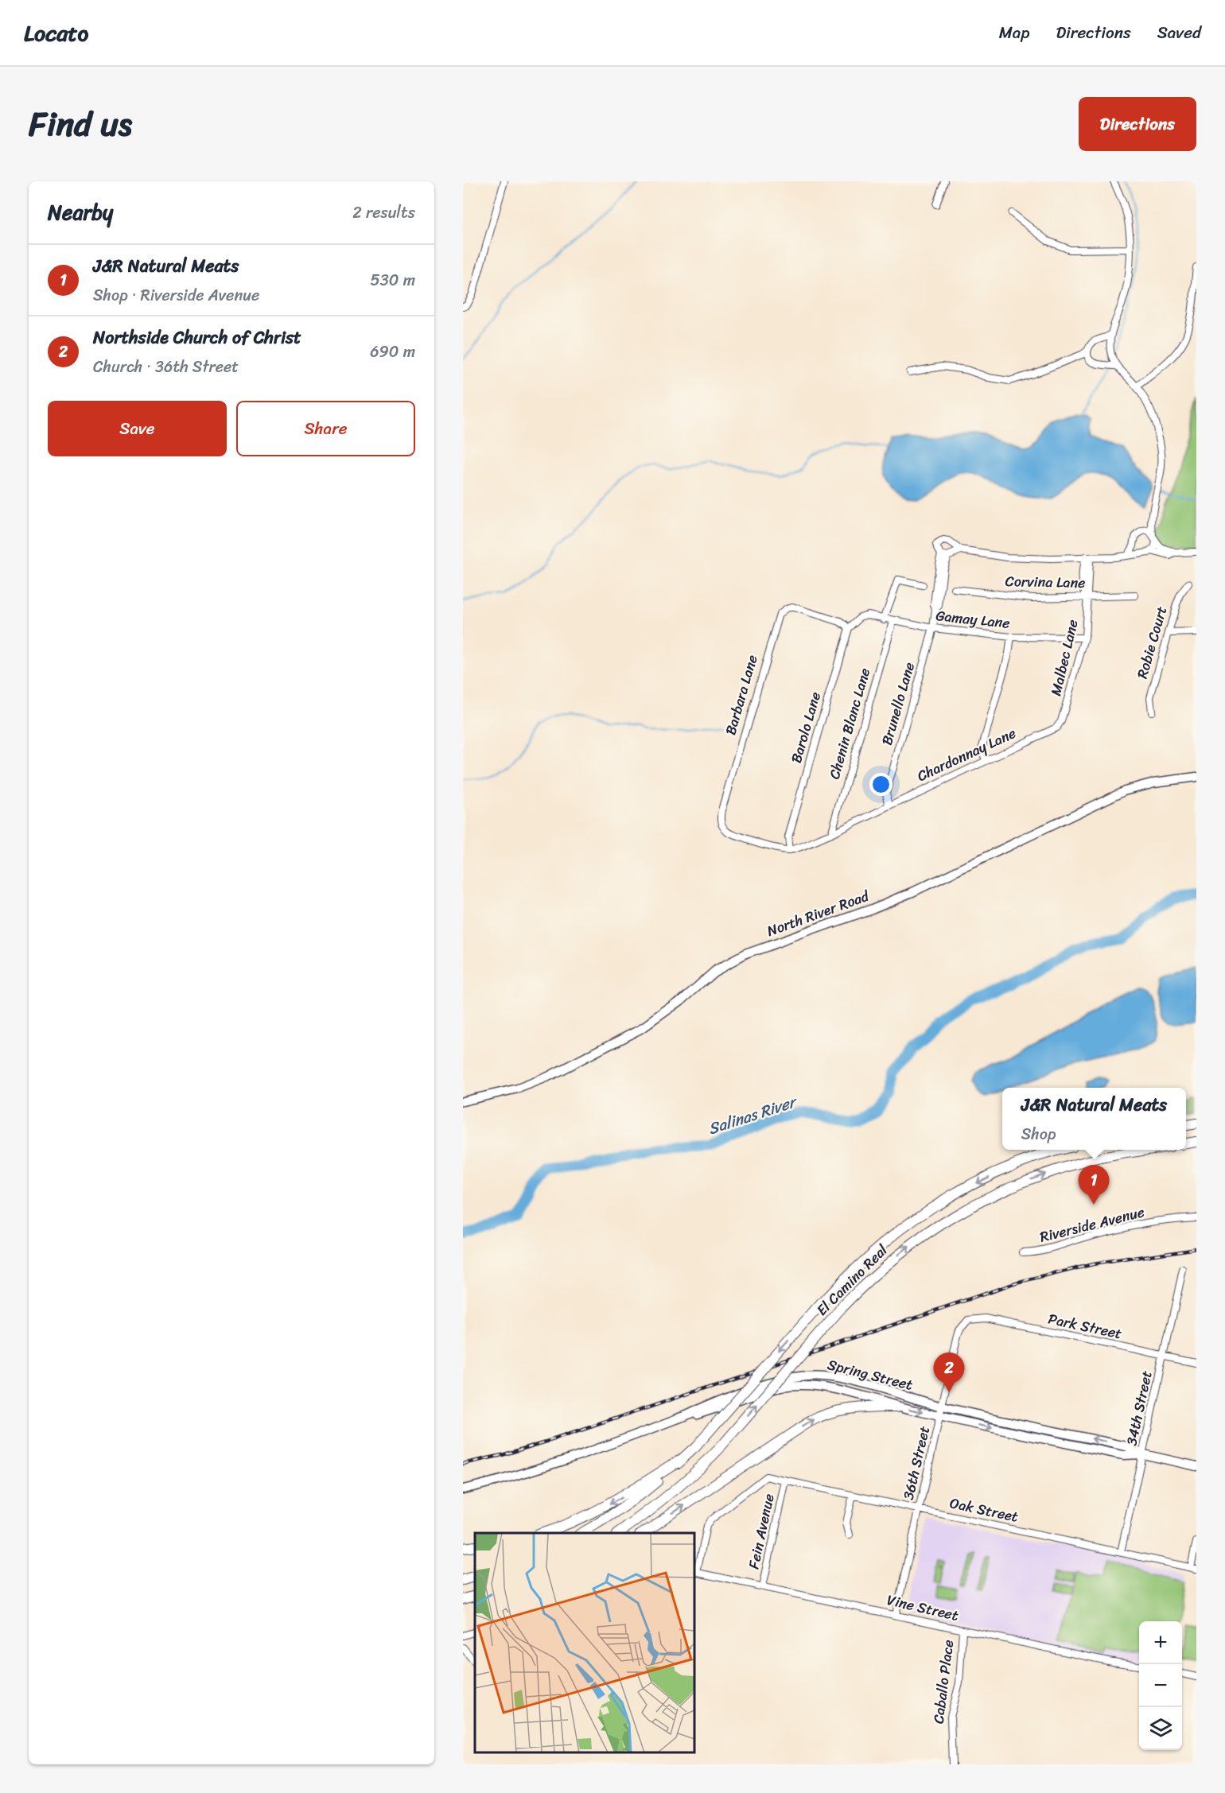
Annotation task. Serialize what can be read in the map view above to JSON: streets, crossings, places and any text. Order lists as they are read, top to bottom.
{
  "streets": {
    "highway": ["El Camino Real"],
    "main road": ["North River Road", "Spring Street"],
    "street": [
      "Corvina Lane",
      "Gamay Lane",
      "Robie Court",
      "Malbec Lane",
      "Barbara Lane",
      "Brunello Lane",
      "Chenin Blanc Lane",
      "Barolo Lane",
      "Chardonnay Lane",
      "Riverside Avenue",
      "Park Street",
      "34th Street",
      "36th Street",
      "Oak Street",
      "Fein Avenue",
      "Vine Street",
      "Caballo Place"
    ]
  },
  "crossings": [
    ["Corvina Lane", "Malbec Lane"],
    ["Gamay Lane", "Malbec Lane"],
    ["Gamay Lane", "Barbara Lane"],
    ["Gamay Lane", "Brunello Lane"],
    ["Gamay Lane", "Chenin Blanc Lane"],
    ["Gamay Lane", "Barolo Lane"],
    ["Malbec Lane", "Chardonnay Lane"],
    ["Barbara Lane", "Barolo Lane"],
    ["Barbara Lane", "Chardonnay Lane"],
    ["Brunello Lane", "Chardonnay Lane"],
    ["Chenin Blanc Lane", "Chardonnay Lane"],
    ["Barolo Lane", "Chardonnay Lane"],
    ["Park Street", "34th Street"],
    ["Park Street", "36th Street"],
    ["Spring Street", "34th Street"],
    ["Spring Street", "36th Street"],
    ["34th Street", "Oak Street"],
    ["36th Street", "Oak Street"],
    ["36th Street", "Vine Street"],
    ["Oak Street", "Fein Avenue"],
    ["Oak Street", "Vine Street"],
    ["Fein Avenue", "Vine Street"],
    ["Vine Street", "Caballo Place"]
  ],
  "water": ["Salinas River"],
  "page": {
    "header": "Locato",
    "nav": ["Map", "Directions", "Saved"],
    "title": "Find us",
    "buttons": [
      "Directions",
      ["Save", "Share"]
    ],
    "heading": ["Nearby", "2 results"],
    "list": [
      {
        "mark": "1",
        "name": "J&R Natural Meats",
        "note": "Shop · Riverside Avenue",
        "value": "530 m"
      },
      {
        "mark": "2",
        "name": "Northside Church of Christ",
        "note": "Church · 36th Street",
        "value": "690 m"
      }
    ],
    "popup": ["J&R Natural Meats", "Shop"],
    "pins": ["1", "2"],
    "map_buttons": ["+", "−"]
  }
}
